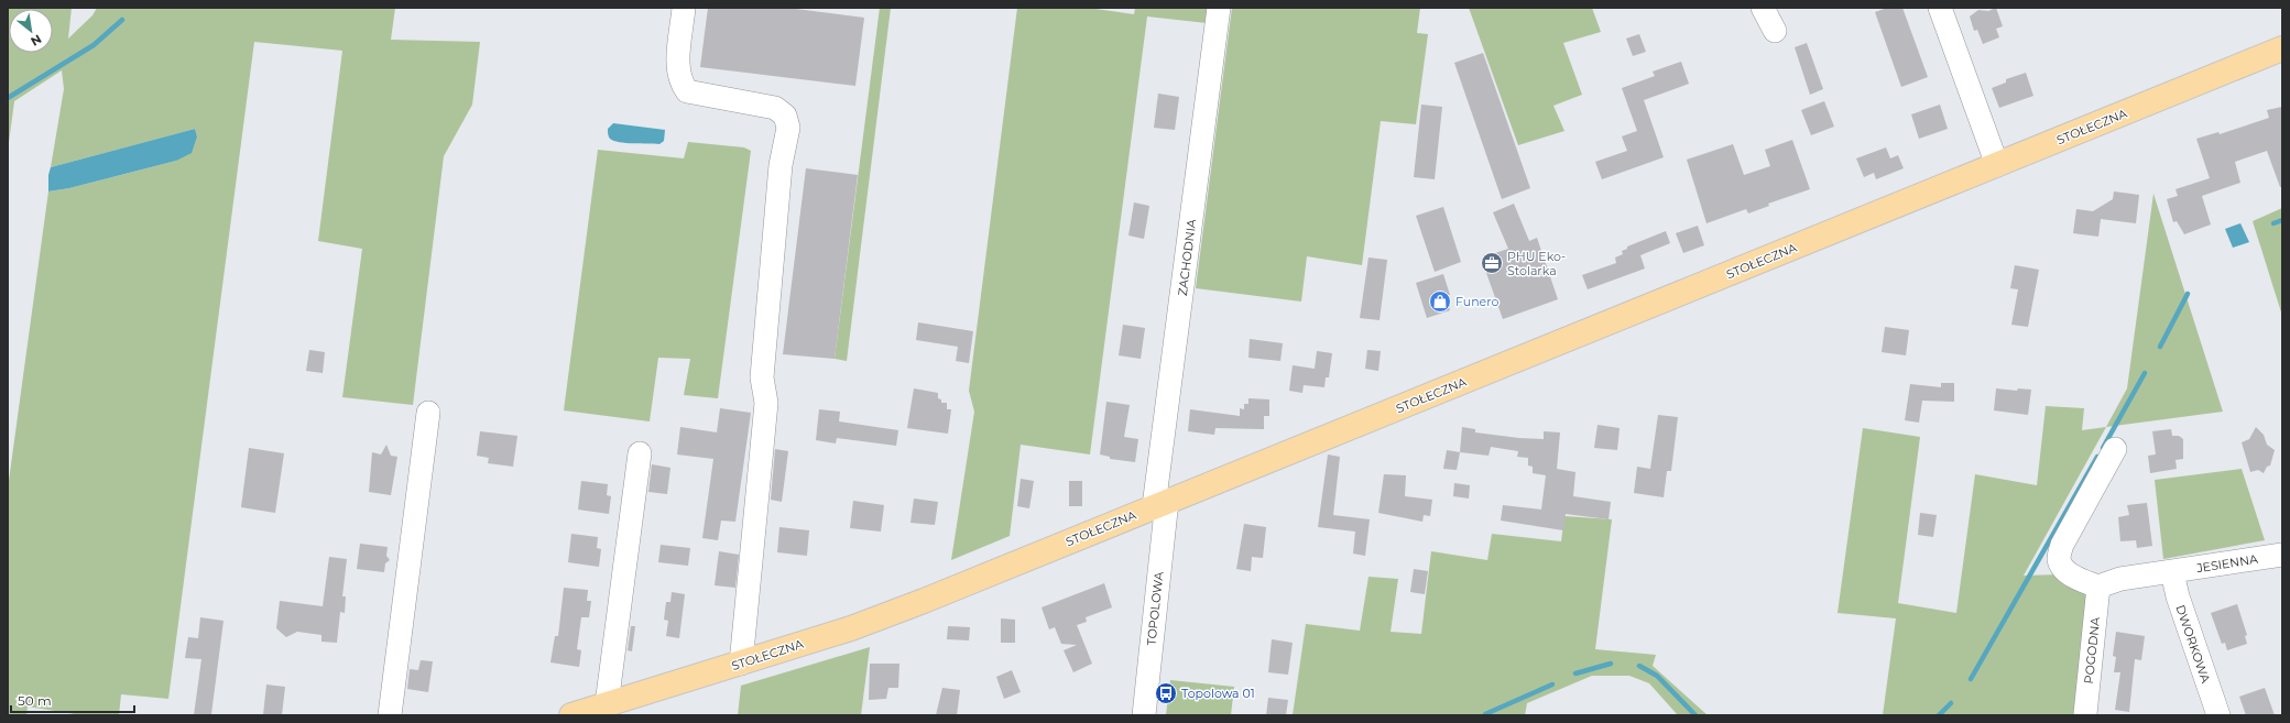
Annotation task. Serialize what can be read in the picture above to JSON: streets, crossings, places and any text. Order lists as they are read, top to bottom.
{
  "streets": {
    "main road": ["STOŁECZNA"],
    "street": [
      "ZACHODNIA",
      "JESIENNA",
      "TOPOLOWA",
      "DWORKOWA",
      "POGODNA"
    ]
  },
  "crossings": [
    ["STOŁECZNA", "ZACHODNIA"],
    ["STOŁECZNA", "TOPOLOWA"],
    ["ZACHODNIA", "TOPOLOWA"],
    ["JESIENNA", "DWORKOWA"],
    ["JESIENNA", "POGODNA"]
  ],
  "places": {
    "office": ["PHU Eko- Stolarka"],
    "shop": ["Funero"],
    "bus stop": ["Topolowa 01"]
  },
  "scale_bar": "50 m",
  "north": "bottom right"
}
